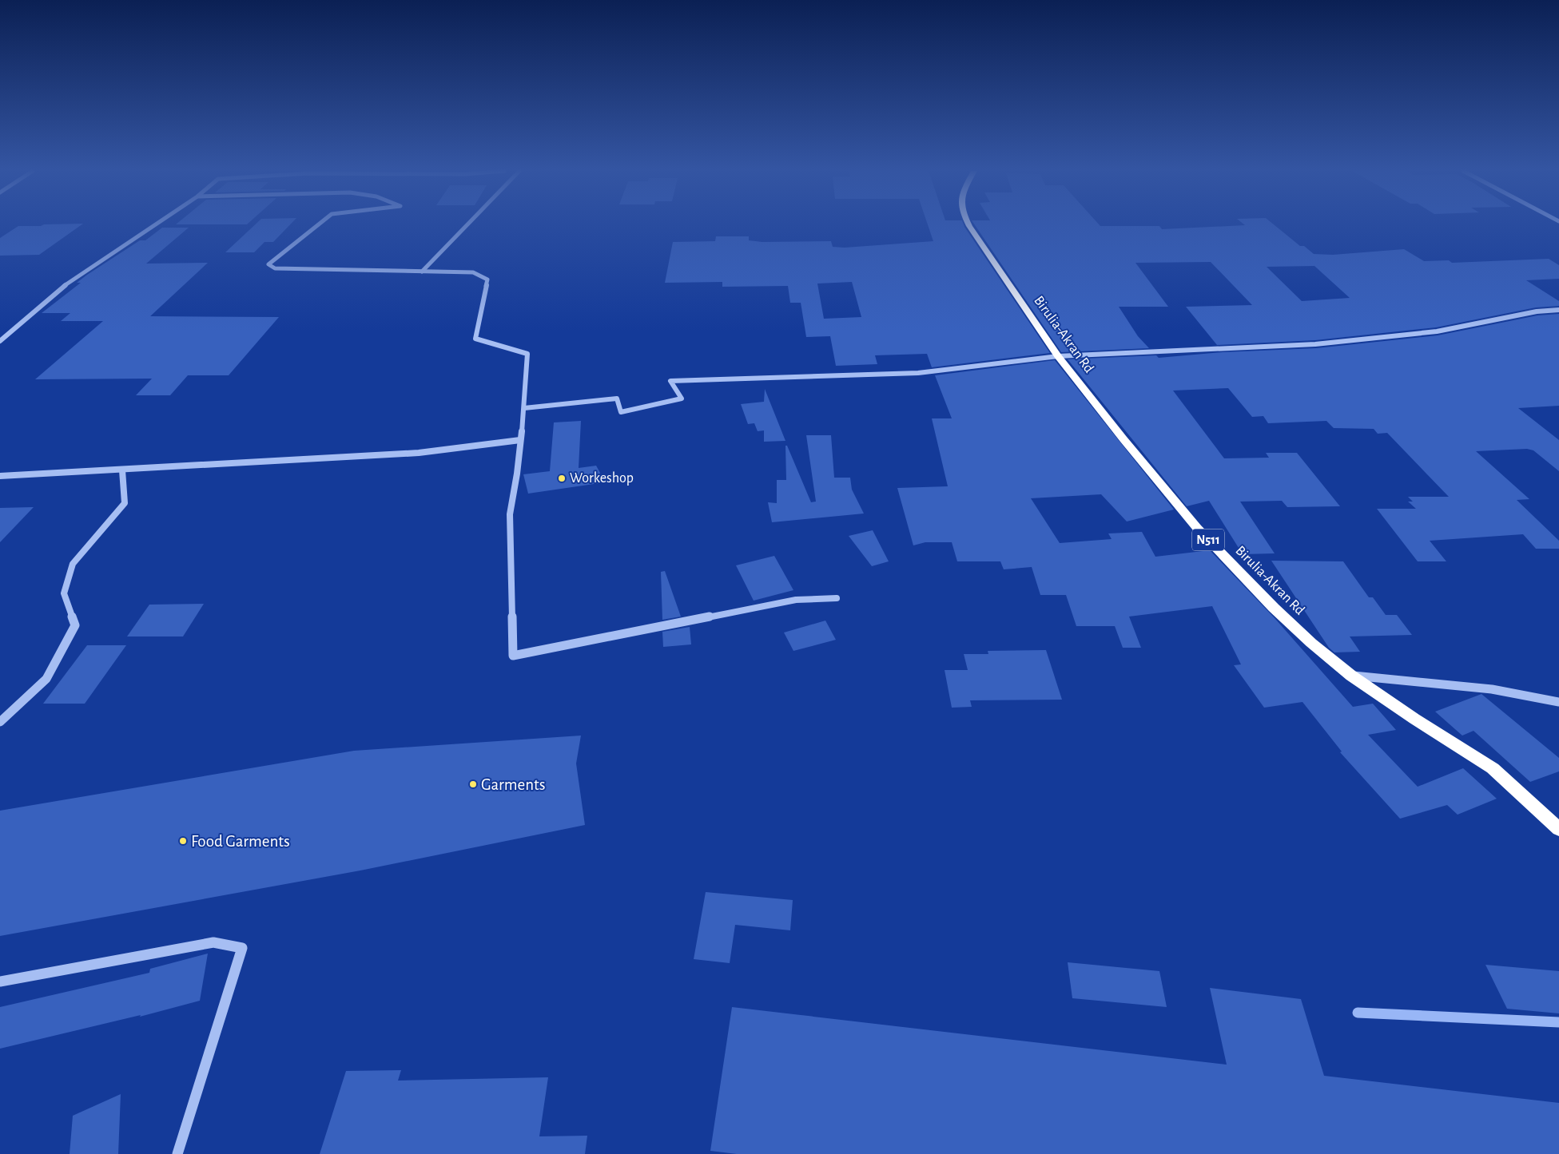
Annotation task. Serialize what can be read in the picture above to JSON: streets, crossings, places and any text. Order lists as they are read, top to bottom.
{
  "streets": {
    "highway": ["Birulia-Akran Rd", "N511"]
  },
  "places": ["Workeshop", "Garments", "Food Garments"]
}
